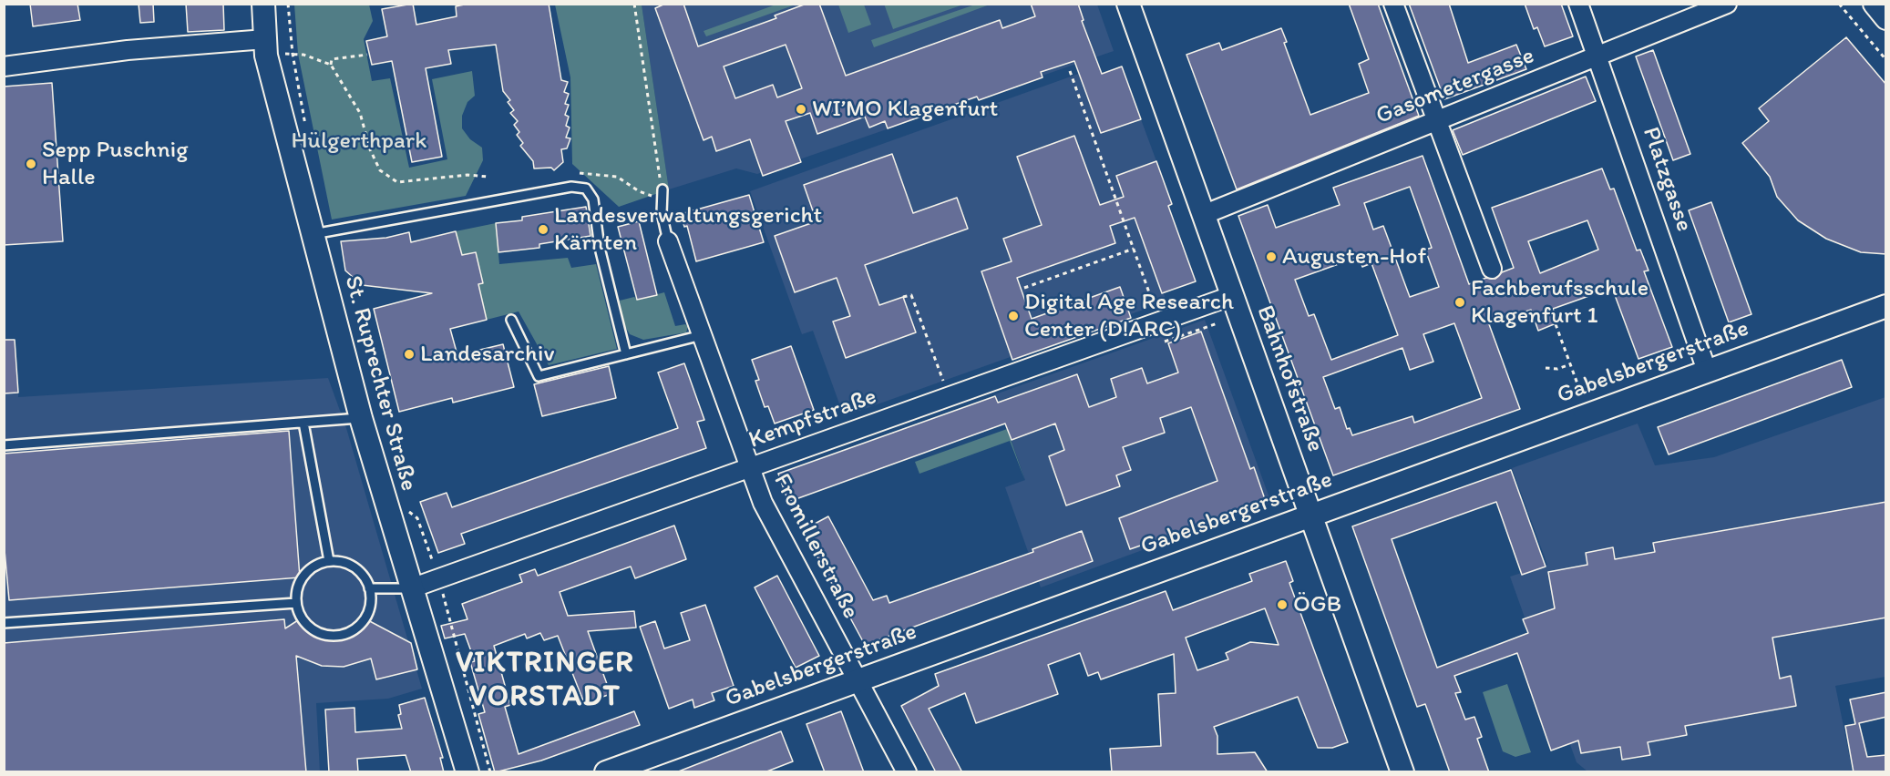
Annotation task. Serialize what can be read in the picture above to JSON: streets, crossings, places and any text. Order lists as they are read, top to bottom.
{
  "streets": {
    "street": [
      "Gasometergasse",
      "Platzgasse",
      "Gabelsbergerstraße",
      "Bahnhofstraße",
      "St. Ruprechter Straße",
      "Kempfstraße",
      "Fromillerstraße"
    ]
  },
  "crossings": [
    ["Gasometergasse", "Platzgasse"],
    ["Gasometergasse", "Bahnhofstraße"],
    ["Platzgasse", "Gabelsbergerstraße"],
    ["Gabelsbergerstraße", "Bahnhofstraße"],
    ["Gabelsbergerstraße", "Fromillerstraße"],
    ["Bahnhofstraße", "Kempfstraße"],
    ["St. Ruprechter Straße", "Kempfstraße"],
    ["Kempfstraße", "Fromillerstraße"]
  ],
  "districts": ["VIKTRINGER VORSTADT"],
  "parks": ["Hülgerthpark"],
  "places": [
    "WI’MO Klagenfurt",
    "Sepp Puschnig Halle",
    "Landesverwaltungsgericht Kärnten",
    "Augusten-Hof",
    "Fachberufsschule Klagenfurt 1",
    "Digital Age Research Center (D!ARC)",
    "Landesarchiv",
    "ÖGB"
  ]
}
